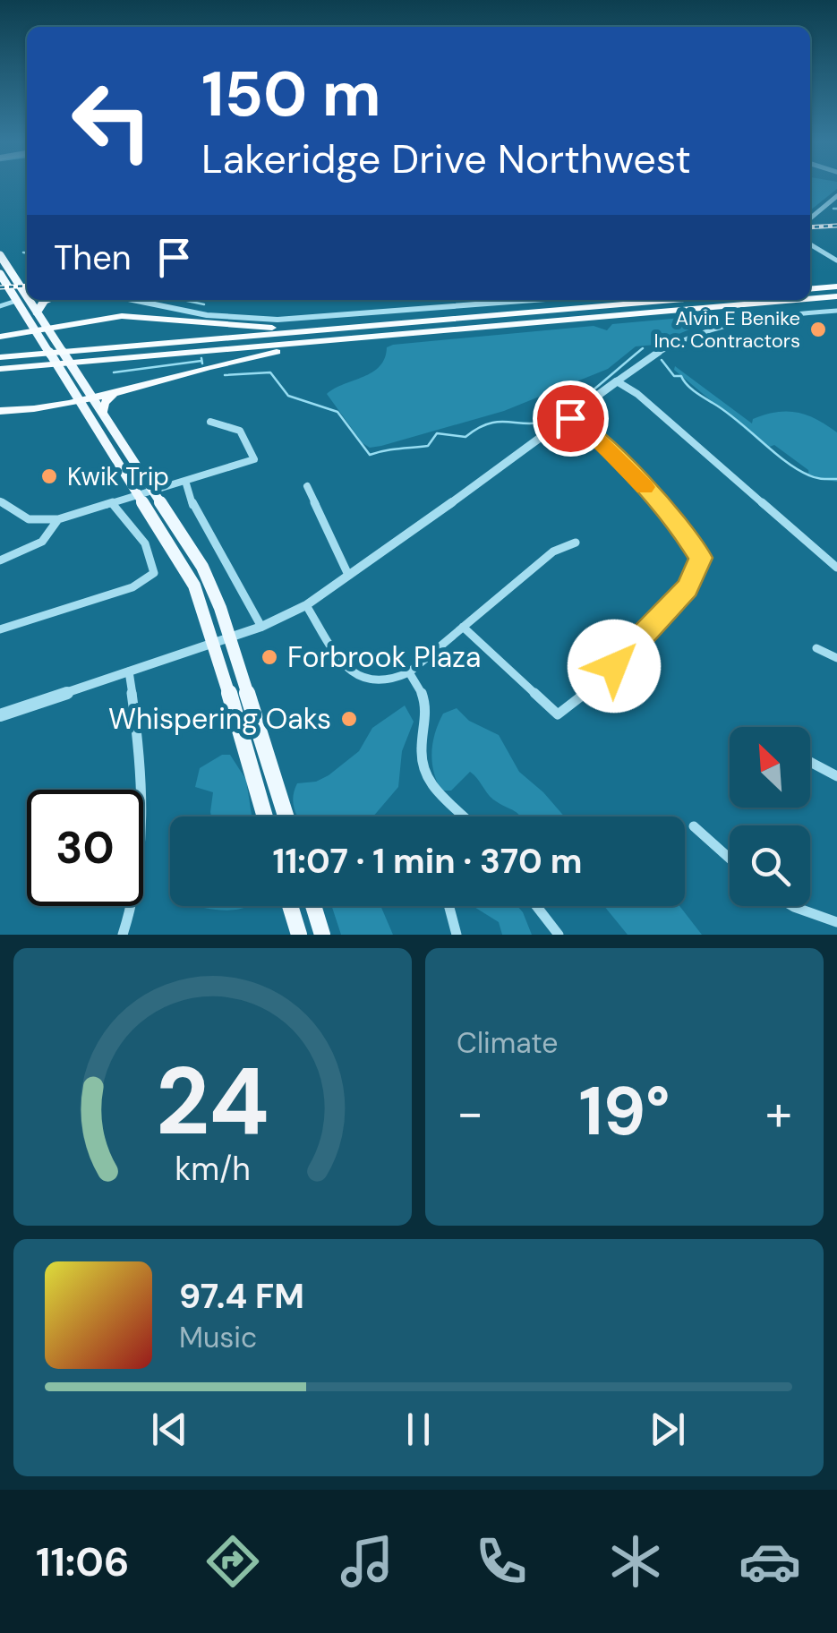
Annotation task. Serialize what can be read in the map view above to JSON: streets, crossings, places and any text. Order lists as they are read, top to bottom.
{
  "places": [
    "Alvin E Benike Inc. Contractors",
    "Kwik Trip",
    "Forbrook Plaza",
    "Whispering Oaks"
  ],
  "north": "top left",
  "page": {
    "turn": ["150 m", "Lakeridge Drive Northwest"],
    "then": "Then",
    "limit": "30",
    "trip": "11:07 · 1 min · 370 m",
    "tile": "Climate",
    "heat": ["−", "19°", "+"],
    "song": ["97.4 FM", "Music"],
    "tabs": "11:06",
    "gauge": ["24", "km/h"]
  }
}
